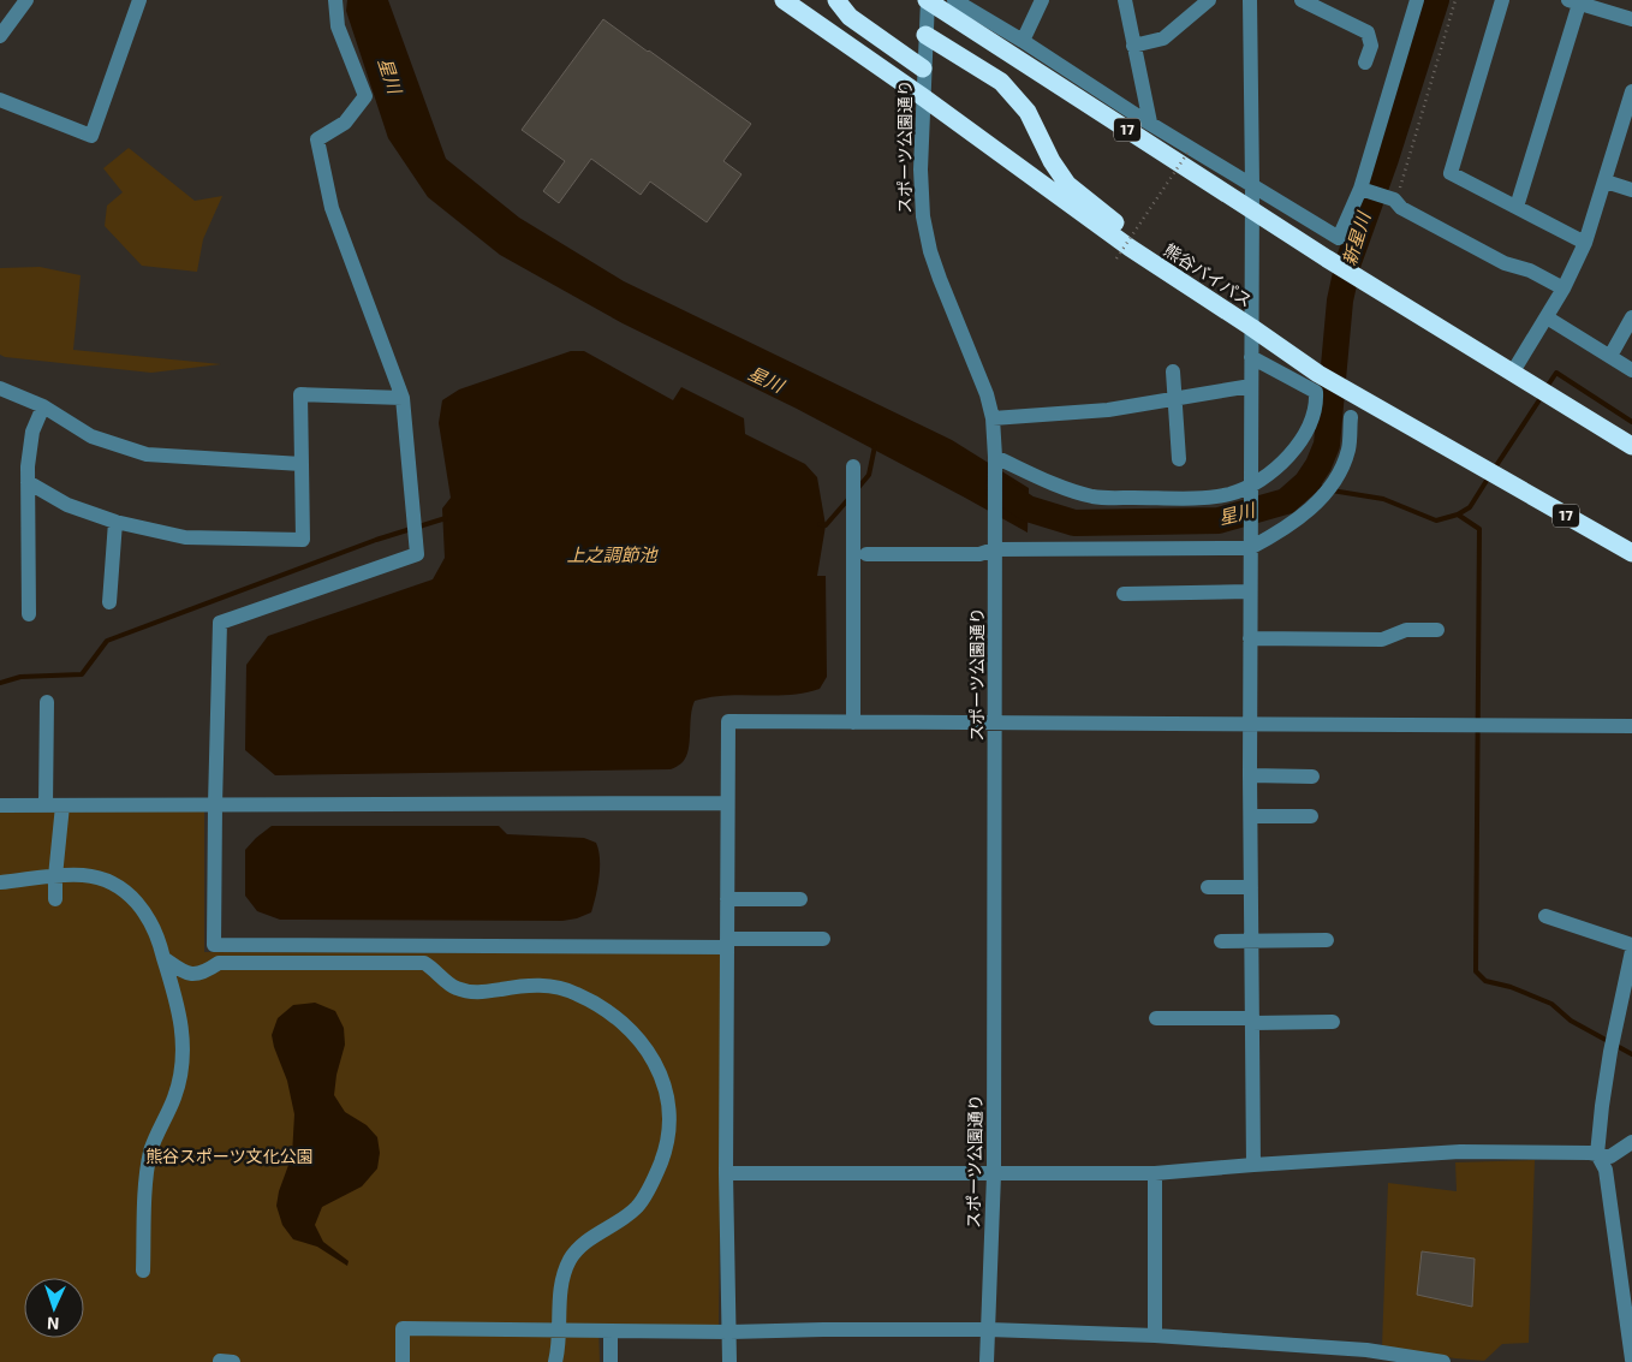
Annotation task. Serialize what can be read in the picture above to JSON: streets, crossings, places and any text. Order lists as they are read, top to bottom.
{
  "streets": {
    "highway": ["17", "熊谷バイパス"],
    "street": ["スポーツ公園通り"]
  },
  "crossings": [
    ["17", "スポーツ公園通り"],
    ["スポーツ公園通り", "熊谷バイパス"]
  ],
  "water": ["星川", "新星川", "上之調節池"],
  "parks": ["熊谷スポーツ文化公園"],
  "north": "bottom"
}
